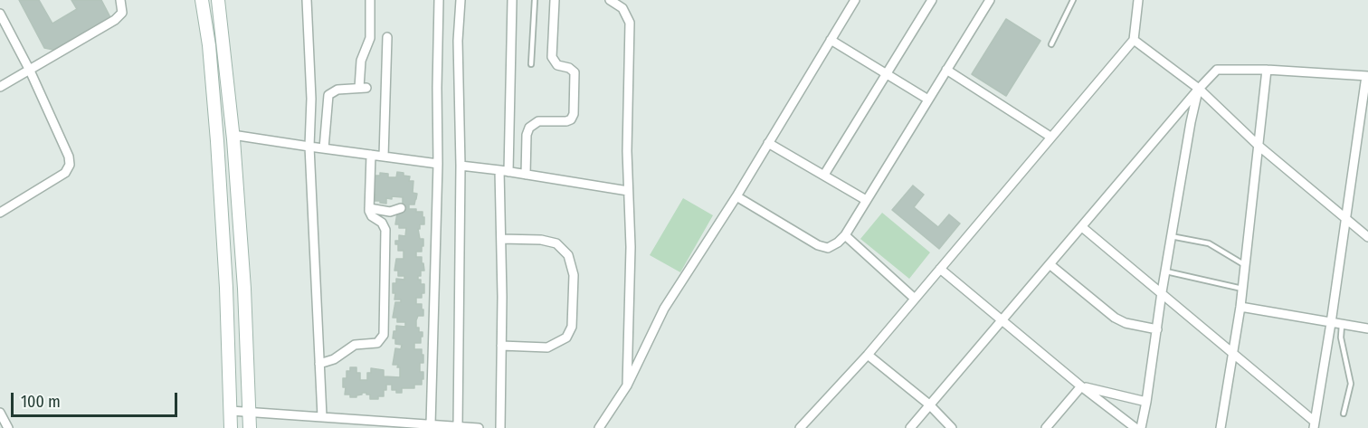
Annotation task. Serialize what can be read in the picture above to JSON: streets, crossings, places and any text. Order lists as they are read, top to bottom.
{
  "scale_bar": "100 m"
}
